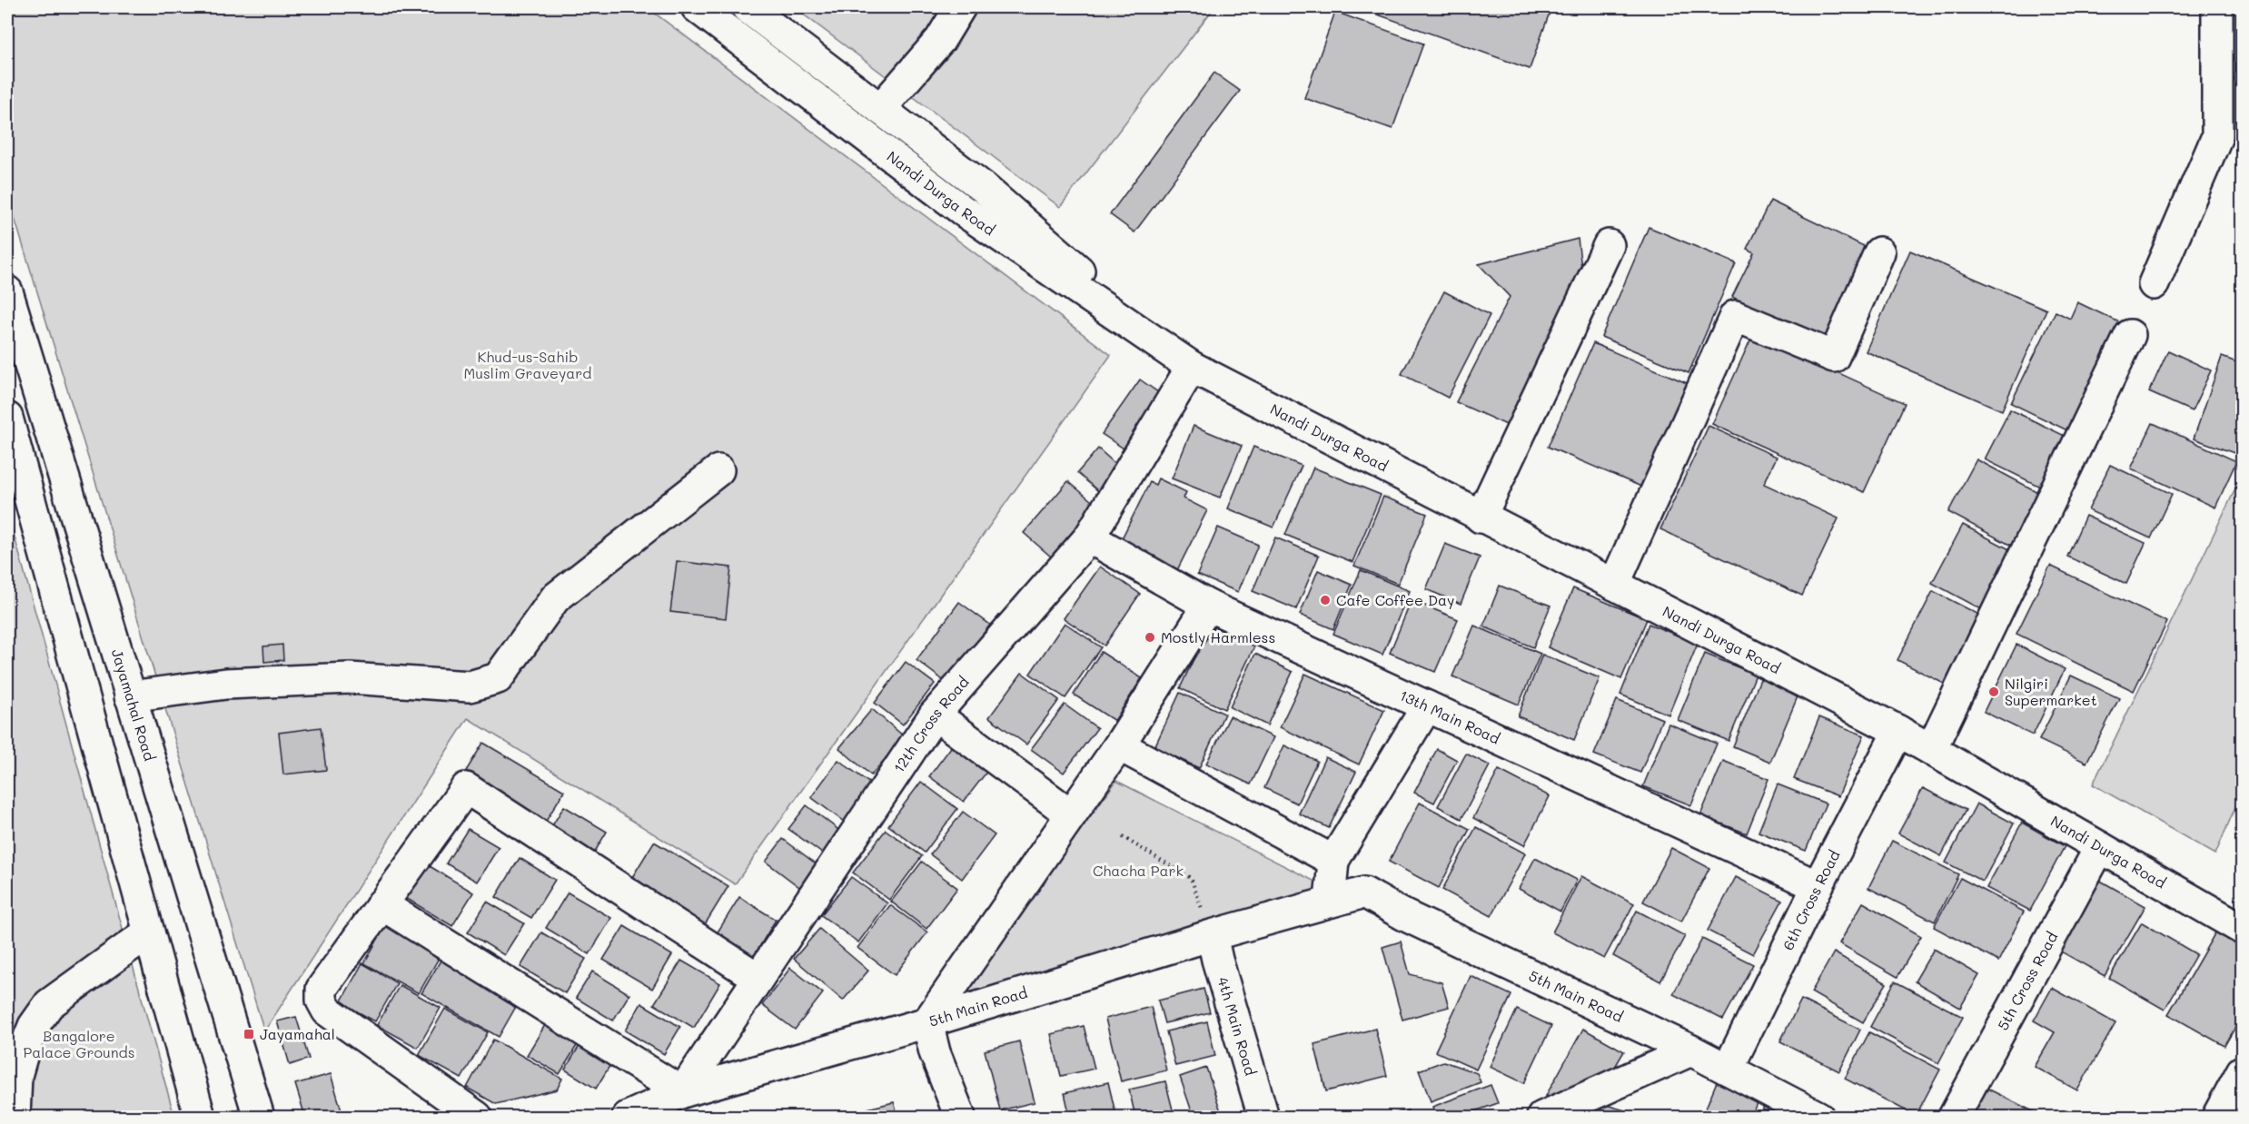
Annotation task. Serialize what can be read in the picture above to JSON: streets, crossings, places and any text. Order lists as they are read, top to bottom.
{
  "streets": {
    "street": [
      "Nandi Durga Road",
      "Jayamahal Road",
      "13th Main Road",
      "12th Cross Road",
      "6th Cross Road",
      "5th Cross Road",
      "5th Main Road",
      "4th Main Road"
    ]
  },
  "crossings": [
    ["Nandi Durga Road", "12th Cross Road"],
    ["Nandi Durga Road", "6th Cross Road"],
    ["Nandi Durga Road", "5th Cross Road"],
    ["13th Main Road", "12th Cross Road"],
    ["13th Main Road", "6th Cross Road"],
    ["12th Cross Road", "5th Main Road"],
    ["6th Cross Road", "5th Main Road"],
    ["5th Main Road", "4th Main Road"]
  ],
  "parks": ["Khud-us-Sahib Muslim Graveyard", "Chacha Park", "Bangalore Palace Grounds"],
  "places": {
    "other": ["Cafe Coffee Day", "Mostly Harmless", "Nilgiri Supermarket"],
    "transit": ["Jayamahal"]
  }
}
